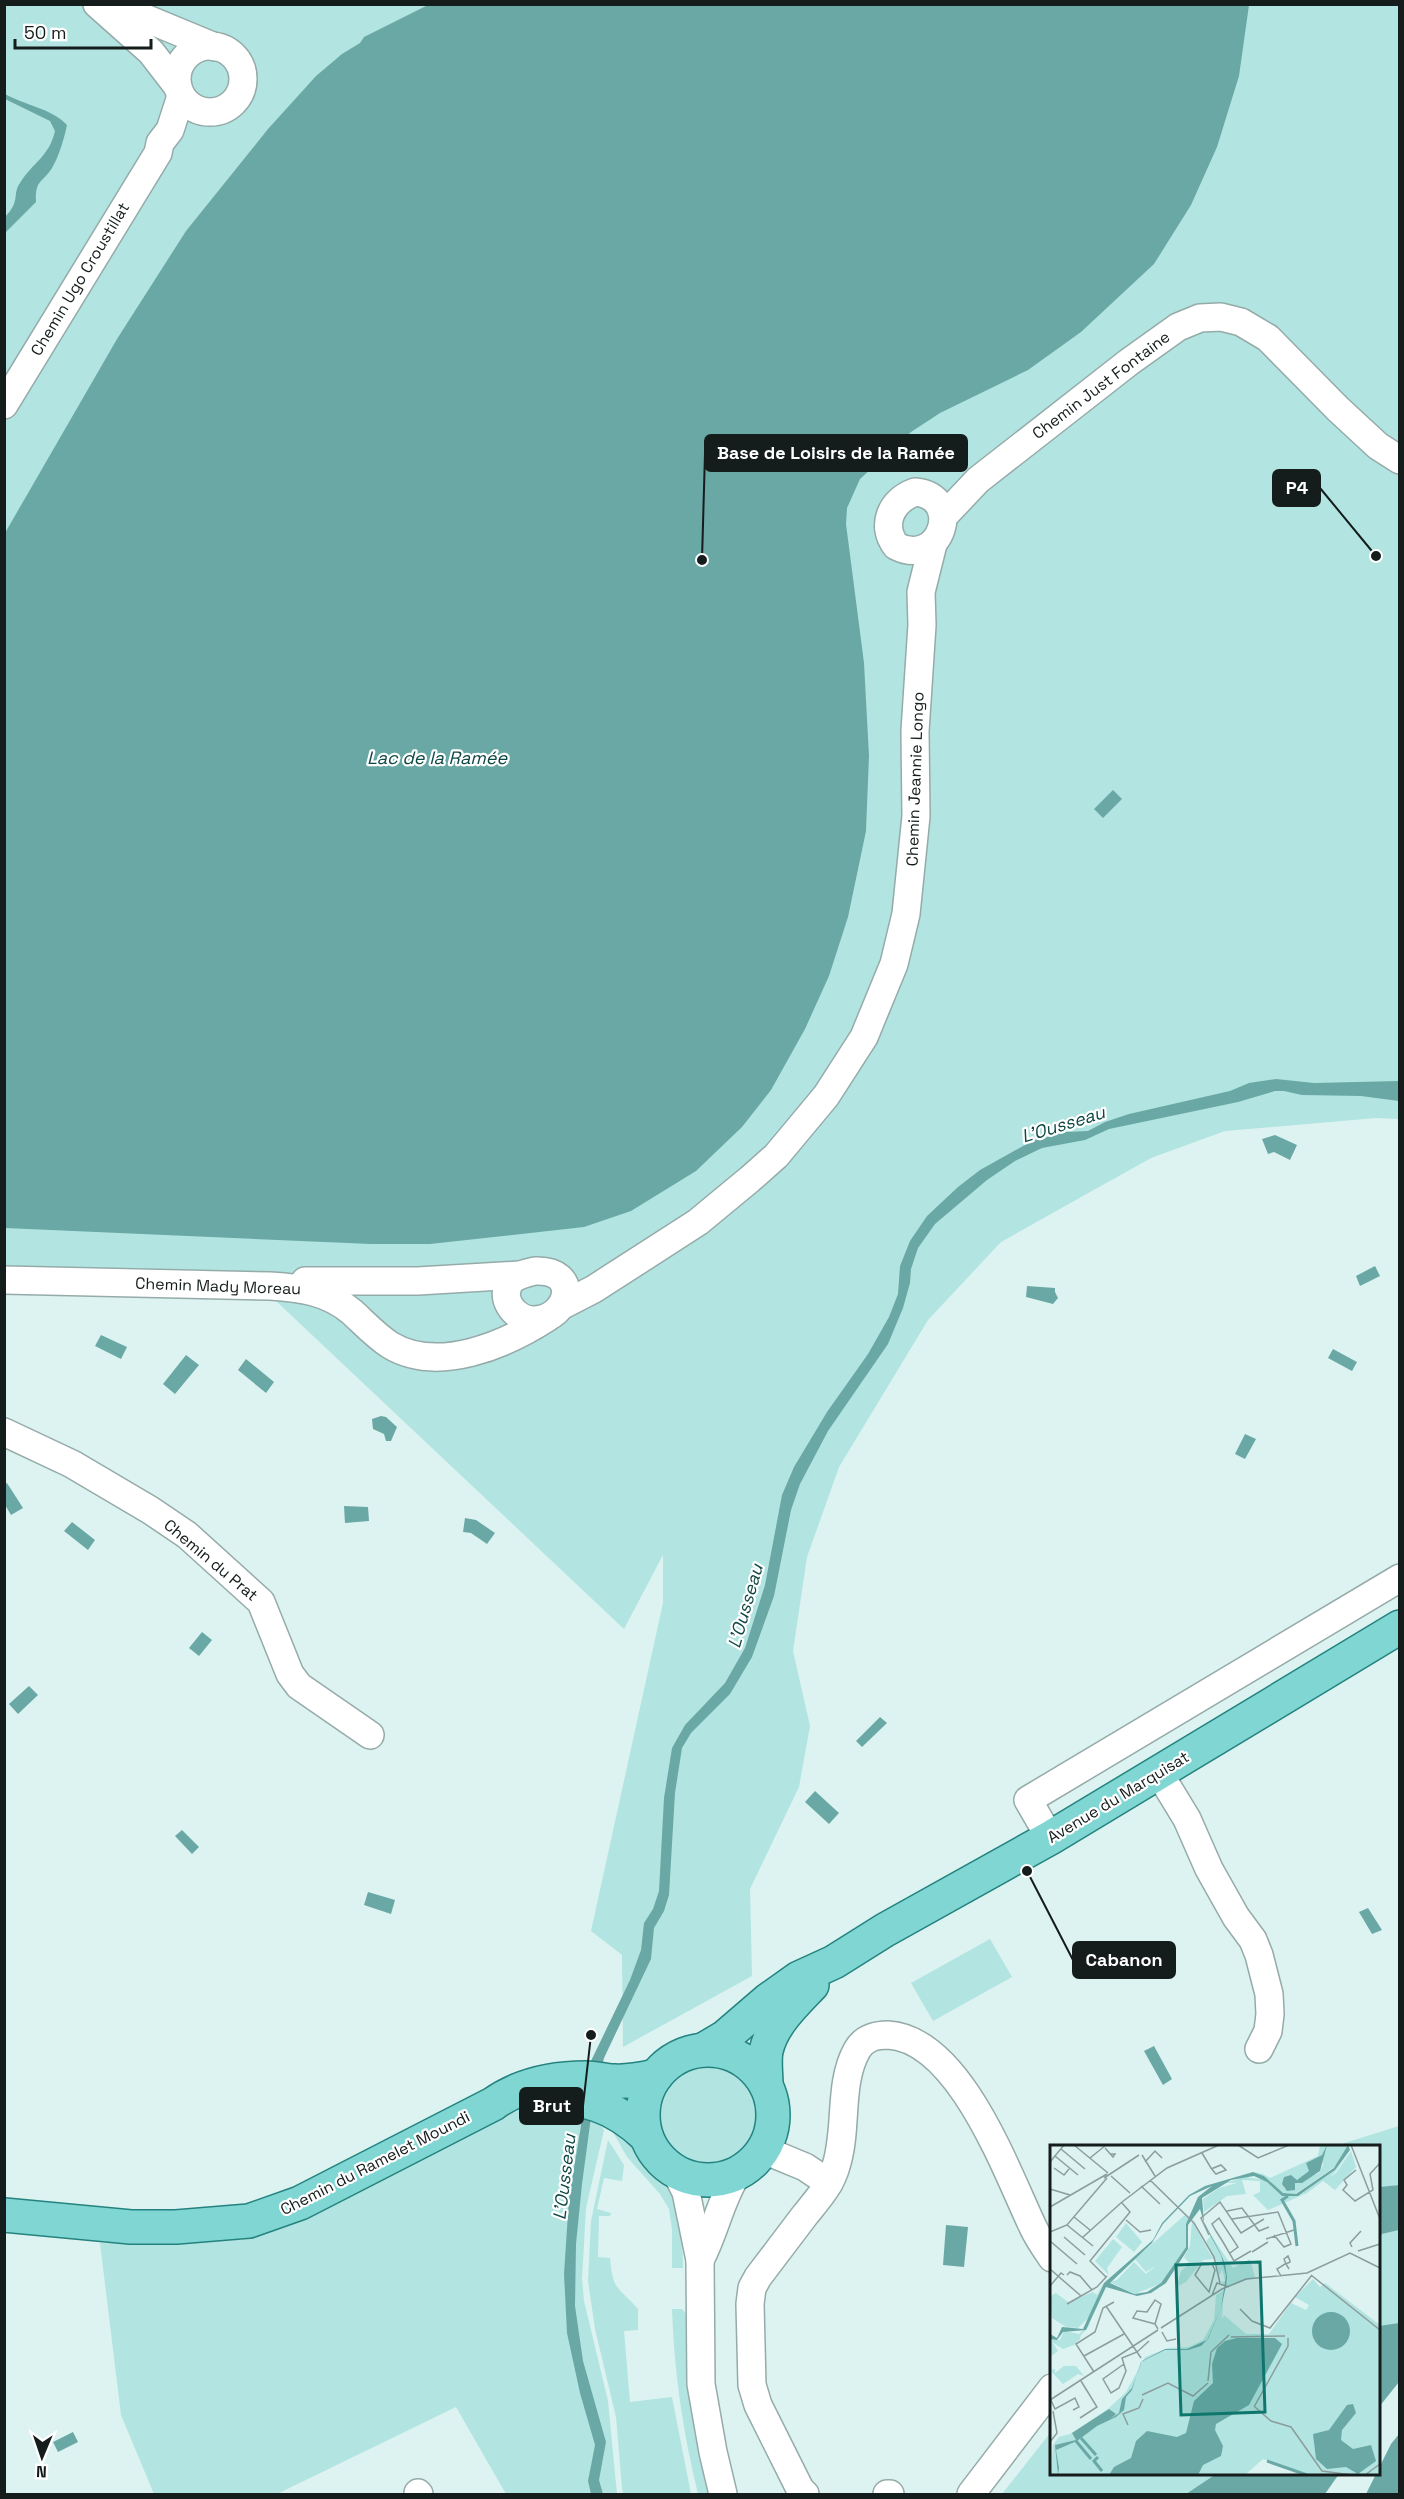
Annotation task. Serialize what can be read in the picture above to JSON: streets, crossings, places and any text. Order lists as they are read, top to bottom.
{
  "streets": {
    "main road": ["Avenue du Marquisat", "Chemin du Ramelet Moundi"],
    "street": [
      "Chemin Ugo Croustillat",
      "Chemin Just Fontaine",
      "Chemin Jeannie Longo",
      "Chemin Mady Moreau",
      "Chemin du Prat"
    ]
  },
  "crossings": [
    ["Chemin Just Fontaine", "Chemin Jeannie Longo"],
    ["Chemin Jeannie Longo", "Chemin Mady Moreau"],
    ["Avenue du Marquisat", "Chemin du Ramelet Moundi"]
  ],
  "water": ["Lac de la Ramée", "L'Ousseau"],
  "places": [
    "P4",
    "Base de Loisirs de la Ramée",
    "Cabanon",
    "Brut"
  ],
  "scale_bar": "50 m",
  "north": "bottom"
}
